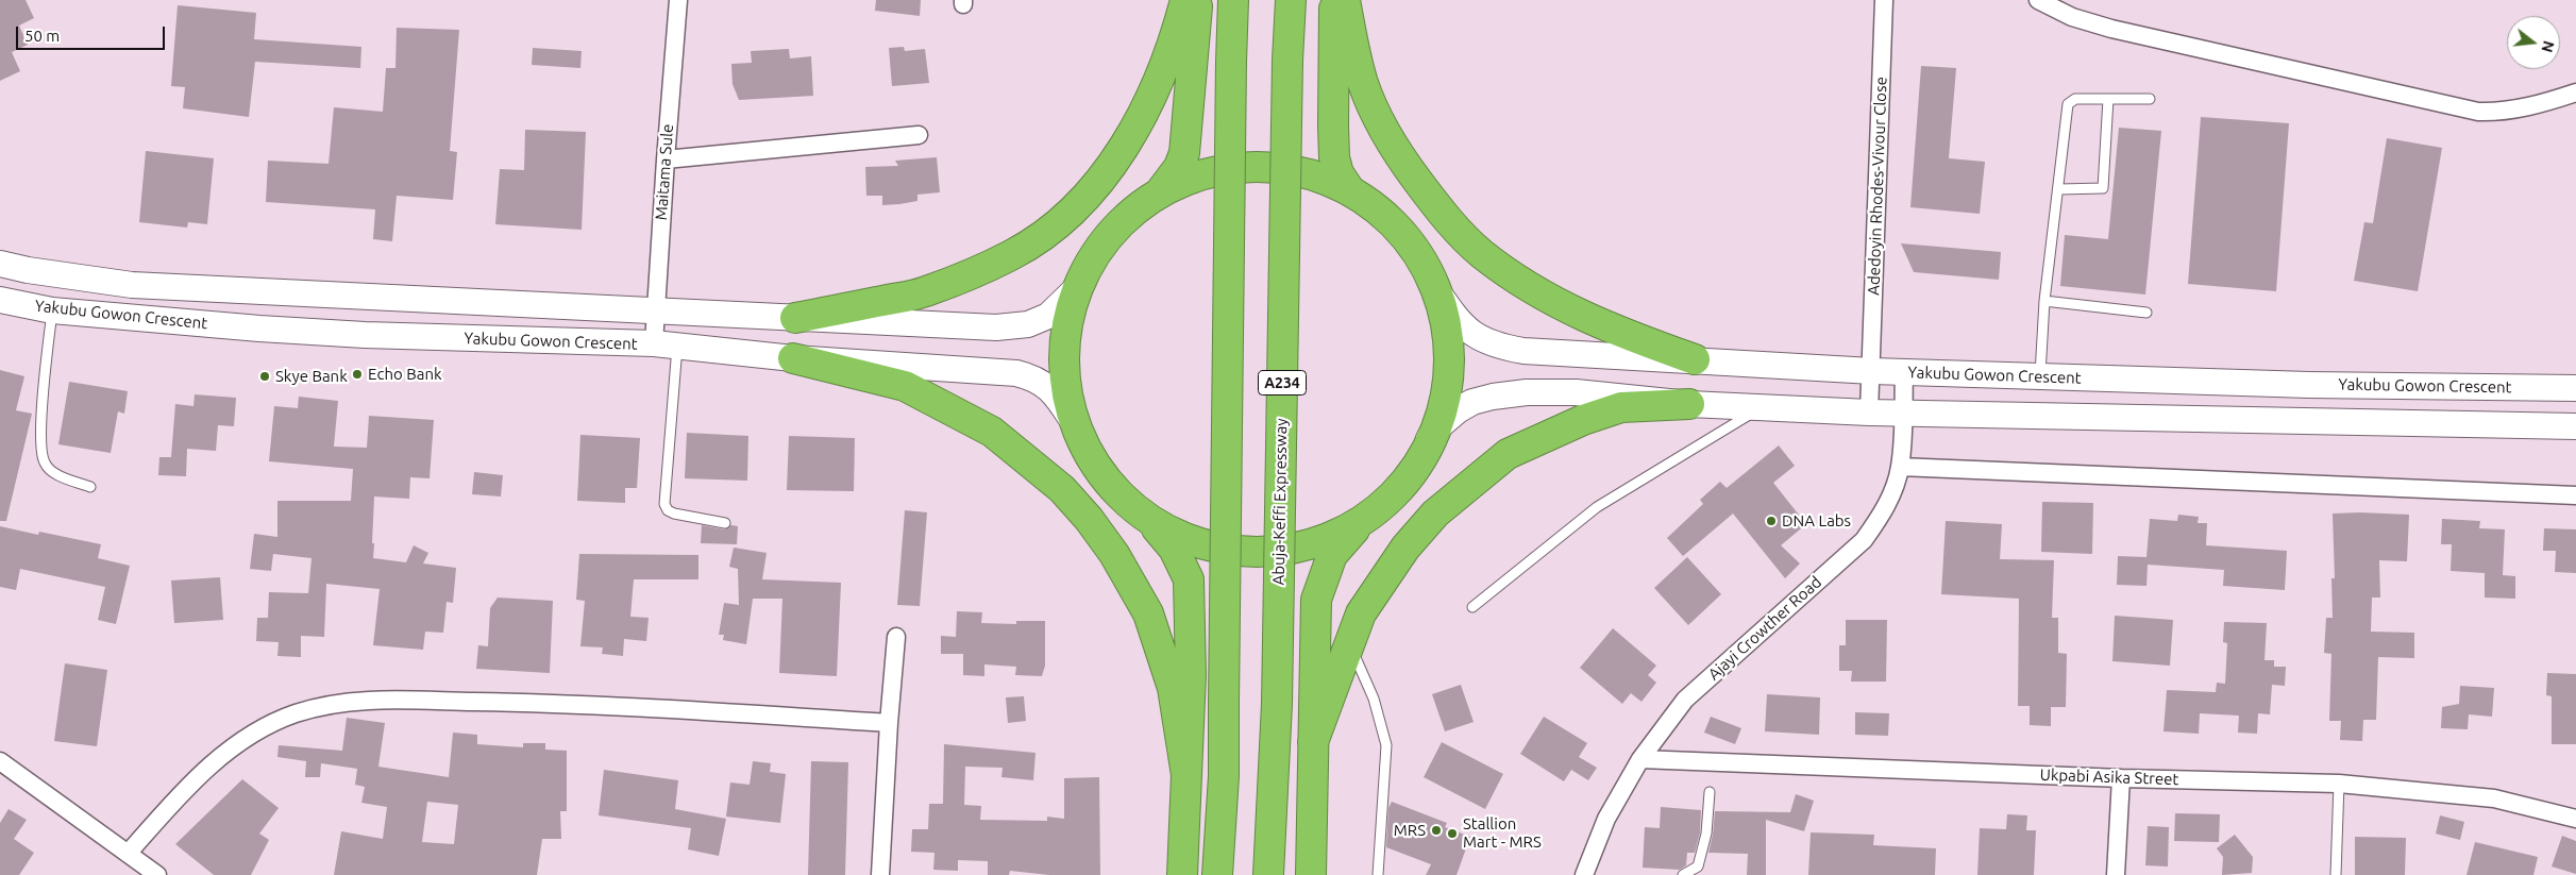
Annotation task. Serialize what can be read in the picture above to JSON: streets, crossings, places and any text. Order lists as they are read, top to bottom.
{
  "streets": {
    "highway": ["A234", "Abuja-Keffi Expressway"],
    "main road": ["Yakubu Gowon Crescent"],
    "street": [
      "Maitama Sule",
      "Adedoyin Rhodes-Vivour Close",
      "Ajayi Crowther Road",
      "Ukpabi Asika Street"
    ]
  },
  "crossings": [
    ["Maitama Sule", "Yakubu Gowon Crescent"],
    ["Adedoyin Rhodes-Vivour Close", "Yakubu Gowon Crescent"],
    ["Yakubu Gowon Crescent", "Ajayi Crowther Road"],
    ["Ajayi Crowther Road", "Ukpabi Asika Street"]
  ],
  "places": [
    "Echo Bank",
    "Skye Bank",
    "DNA Labs",
    "MRS",
    "Stallion Mart - MRS"
  ],
  "scale_bar": "50 m",
  "north": "right"
}
